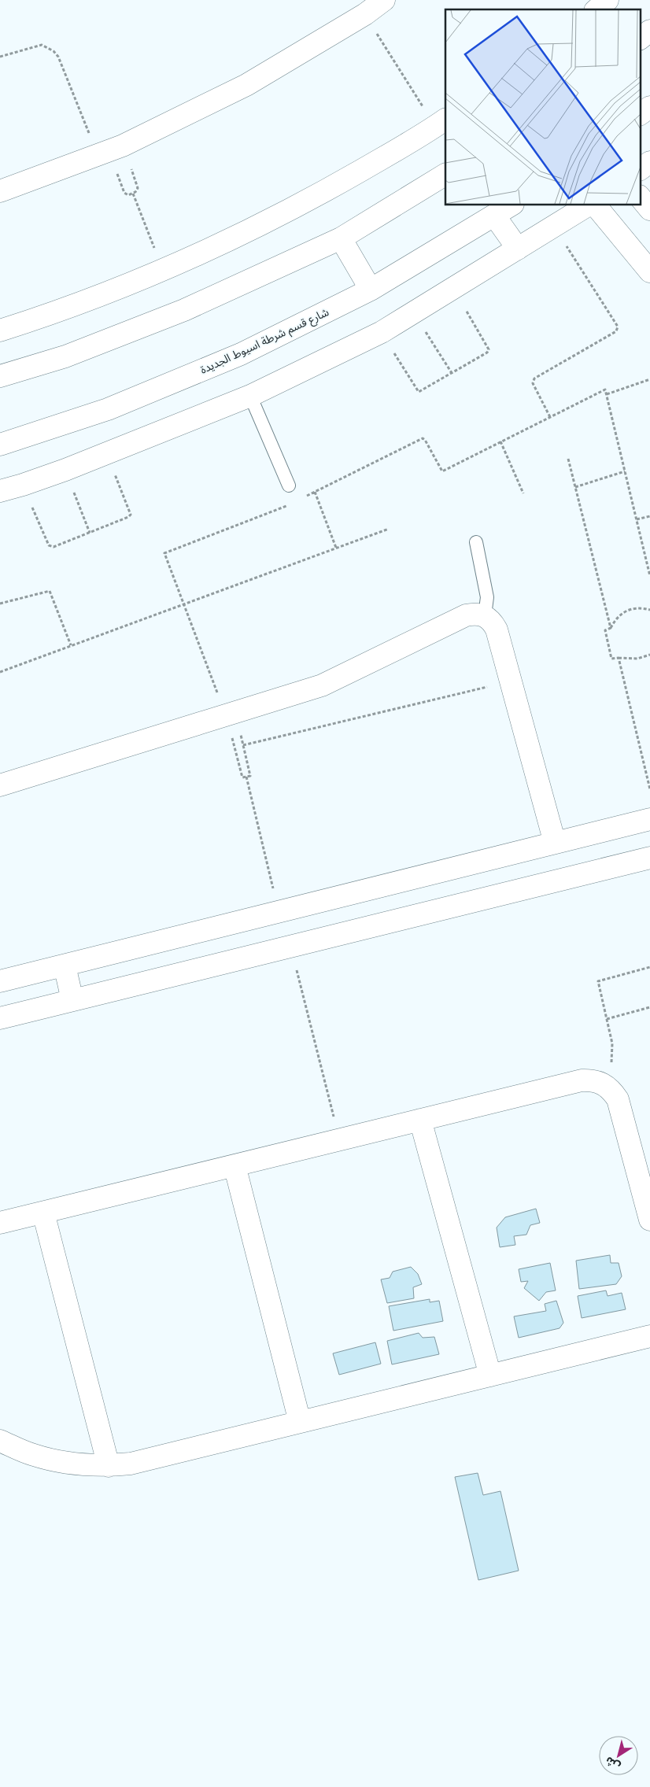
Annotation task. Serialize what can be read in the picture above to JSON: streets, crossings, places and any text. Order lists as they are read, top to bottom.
{
  "streets": {
    "street": ["شارع قسم شرطة اسيوط الجديدة"]
  },
  "north": "bottom left"
}
